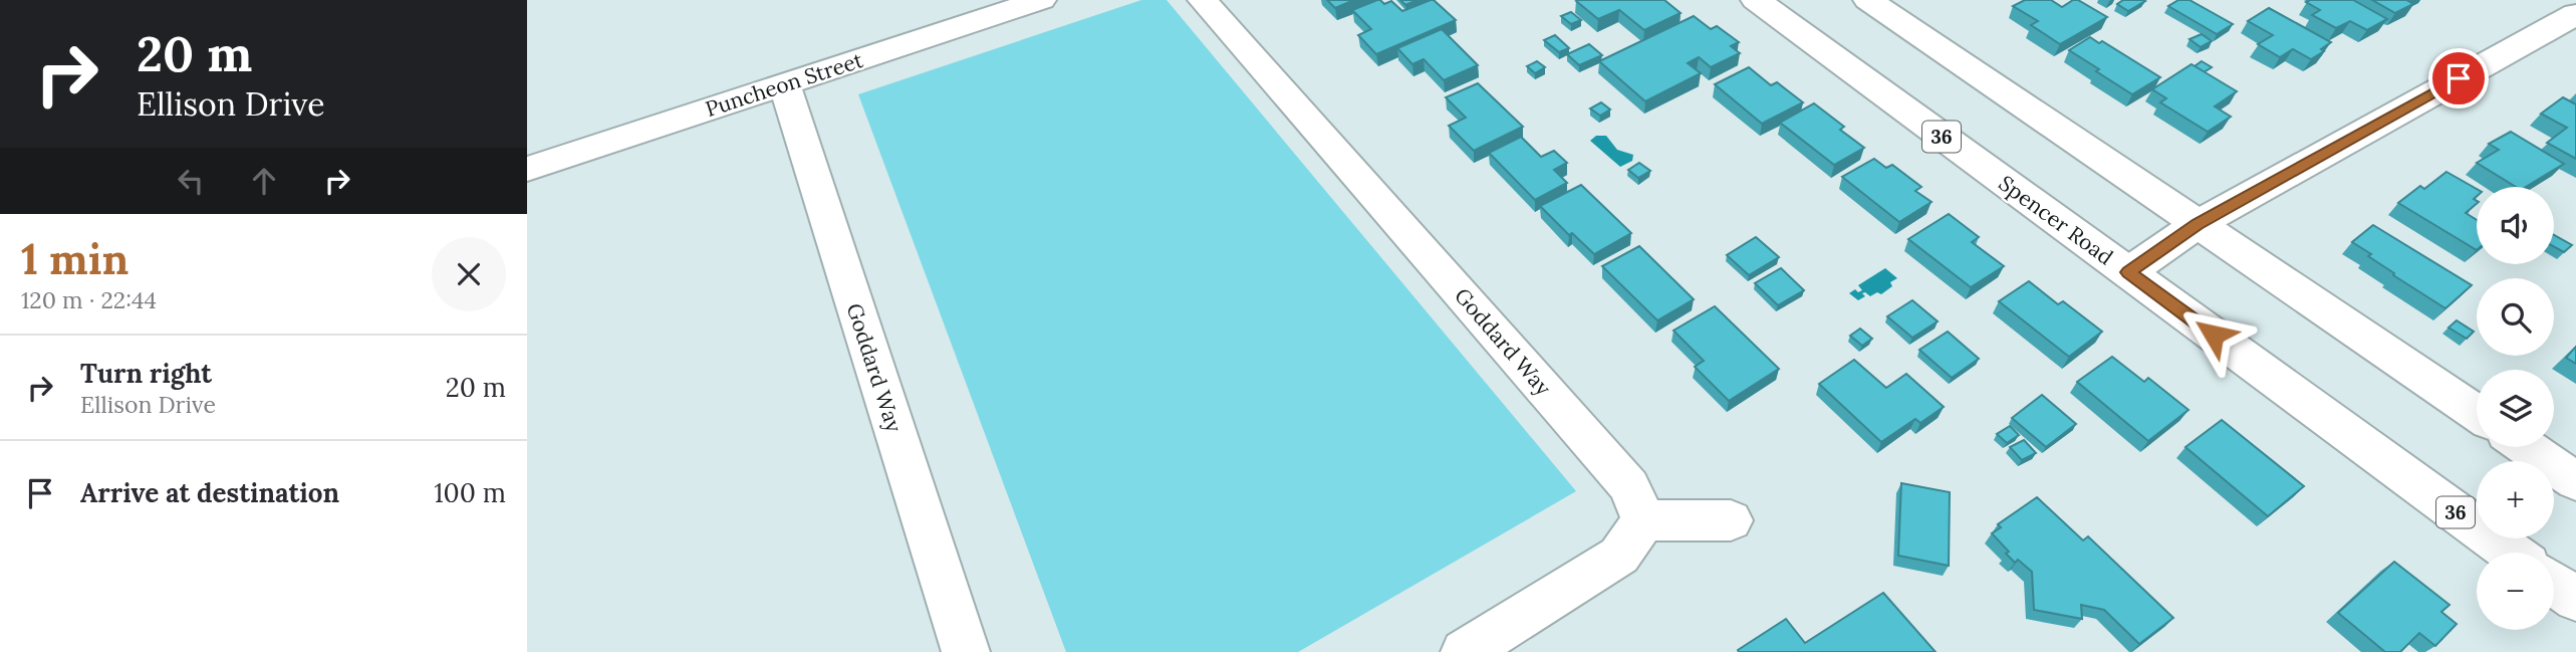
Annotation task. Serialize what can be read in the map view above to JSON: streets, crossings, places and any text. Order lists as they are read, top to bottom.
{
  "streets": {
    "street": [
      "Puncheon Street",
      "36",
      "Spencer Road",
      "Goddard Way"
    ]
  },
  "crossings": [
    ["Puncheon Street", "Goddard Way"]
  ],
  "page": {
    "turn": ["20 m", "Ellison Drive"],
    "map_buttons": ["+", "−"],
    "heading": ["1 min", "120 m · 22:44"],
    "list": [
      {
        "name": "Turn right",
        "note": "Ellison Drive",
        "value": "20 m"
      },
      {
        "name": "Arrive at destination",
        "value": "100 m"
      }
    ]
  }
}
